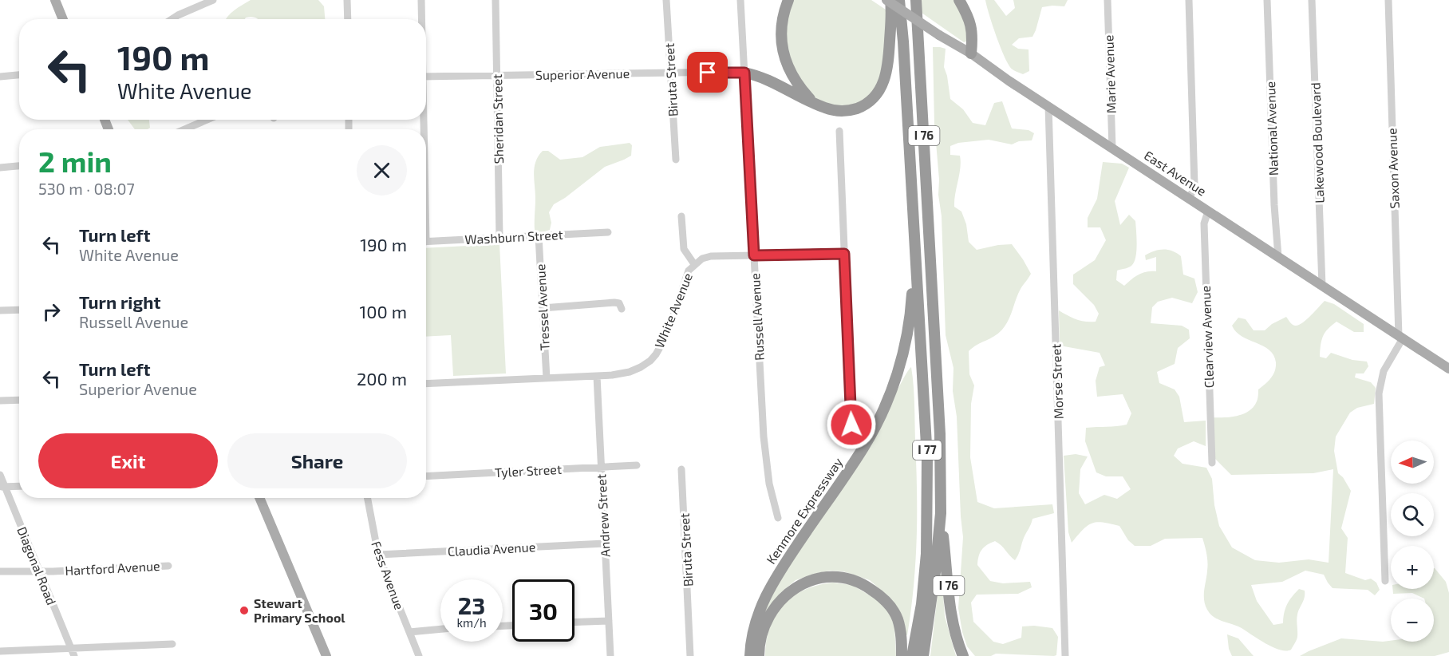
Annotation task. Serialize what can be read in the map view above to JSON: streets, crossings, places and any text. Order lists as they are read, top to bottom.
{
  "streets": {
    "highway": ["I 76", "I 77", "Kenmore Expressway"],
    "main road": ["East Avenue"],
    "street": [
      "Superior Avenue",
      "Marie Avenue",
      "Biruta Street",
      "Sheridan Street",
      "National Avenue",
      "Lakewood Boulevard",
      "Saxon Avenue",
      "Washburn Street",
      "Tressel Avenue",
      "White Avenue",
      "Russell Avenue",
      "Clearview Avenue",
      "Morse Street",
      "Tyler Street",
      "Andrew Street",
      "Claudia Avenue",
      "Diagonal Road",
      "Hartford Avenue",
      "Fess Avenue"
    ]
  },
  "crossings": [
    ["Superior Avenue", "Biruta Street"],
    ["Superior Avenue", "Sheridan Street"],
    ["Superior Avenue", "Russell Avenue"],
    ["Marie Avenue", "East Avenue"],
    ["Sheridan Street", "Washburn Street"],
    ["National Avenue", "East Avenue"],
    ["I 76", "I 77"],
    ["I 76", "Kenmore Expressway"],
    ["Lakewood Boulevard", "East Avenue"],
    ["Saxon Avenue", "East Avenue"],
    ["East Avenue", "Clearview Avenue"],
    ["East Avenue", "Morse Street"],
    ["Washburn Street", "Tressel Avenue"],
    ["Tressel Avenue", "White Avenue"],
    ["White Avenue", "Russell Avenue"],
    ["White Avenue", "Andrew Street"],
    ["I 77", "Kenmore Expressway"],
    ["Tyler Street", "Andrew Street"],
    ["Andrew Street", "Claudia Avenue"],
    ["Claudia Avenue", "Fess Avenue"],
    ["Diagonal Road", "Hartford Avenue"]
  ],
  "places": ["Stewart Primary School"],
  "north": "left",
  "page": {
    "turn": ["190 m", "White Avenue"],
    "heading": ["2 min", "530 m · 08:07"],
    "list": [
      {
        "name": "Turn left",
        "note": "White Avenue",
        "value": "190 m"
      },
      {
        "name": "Turn right",
        "note": "Russell Avenue",
        "value": "100 m"
      },
      {
        "name": "Turn left",
        "note": "Superior Avenue",
        "value": "200 m"
      }
    ],
    "buttons": ["Exit", "Share"],
    "map_buttons": ["+", "−"],
    "speed": "23 km/h",
    "limit": "30"
  }
}
